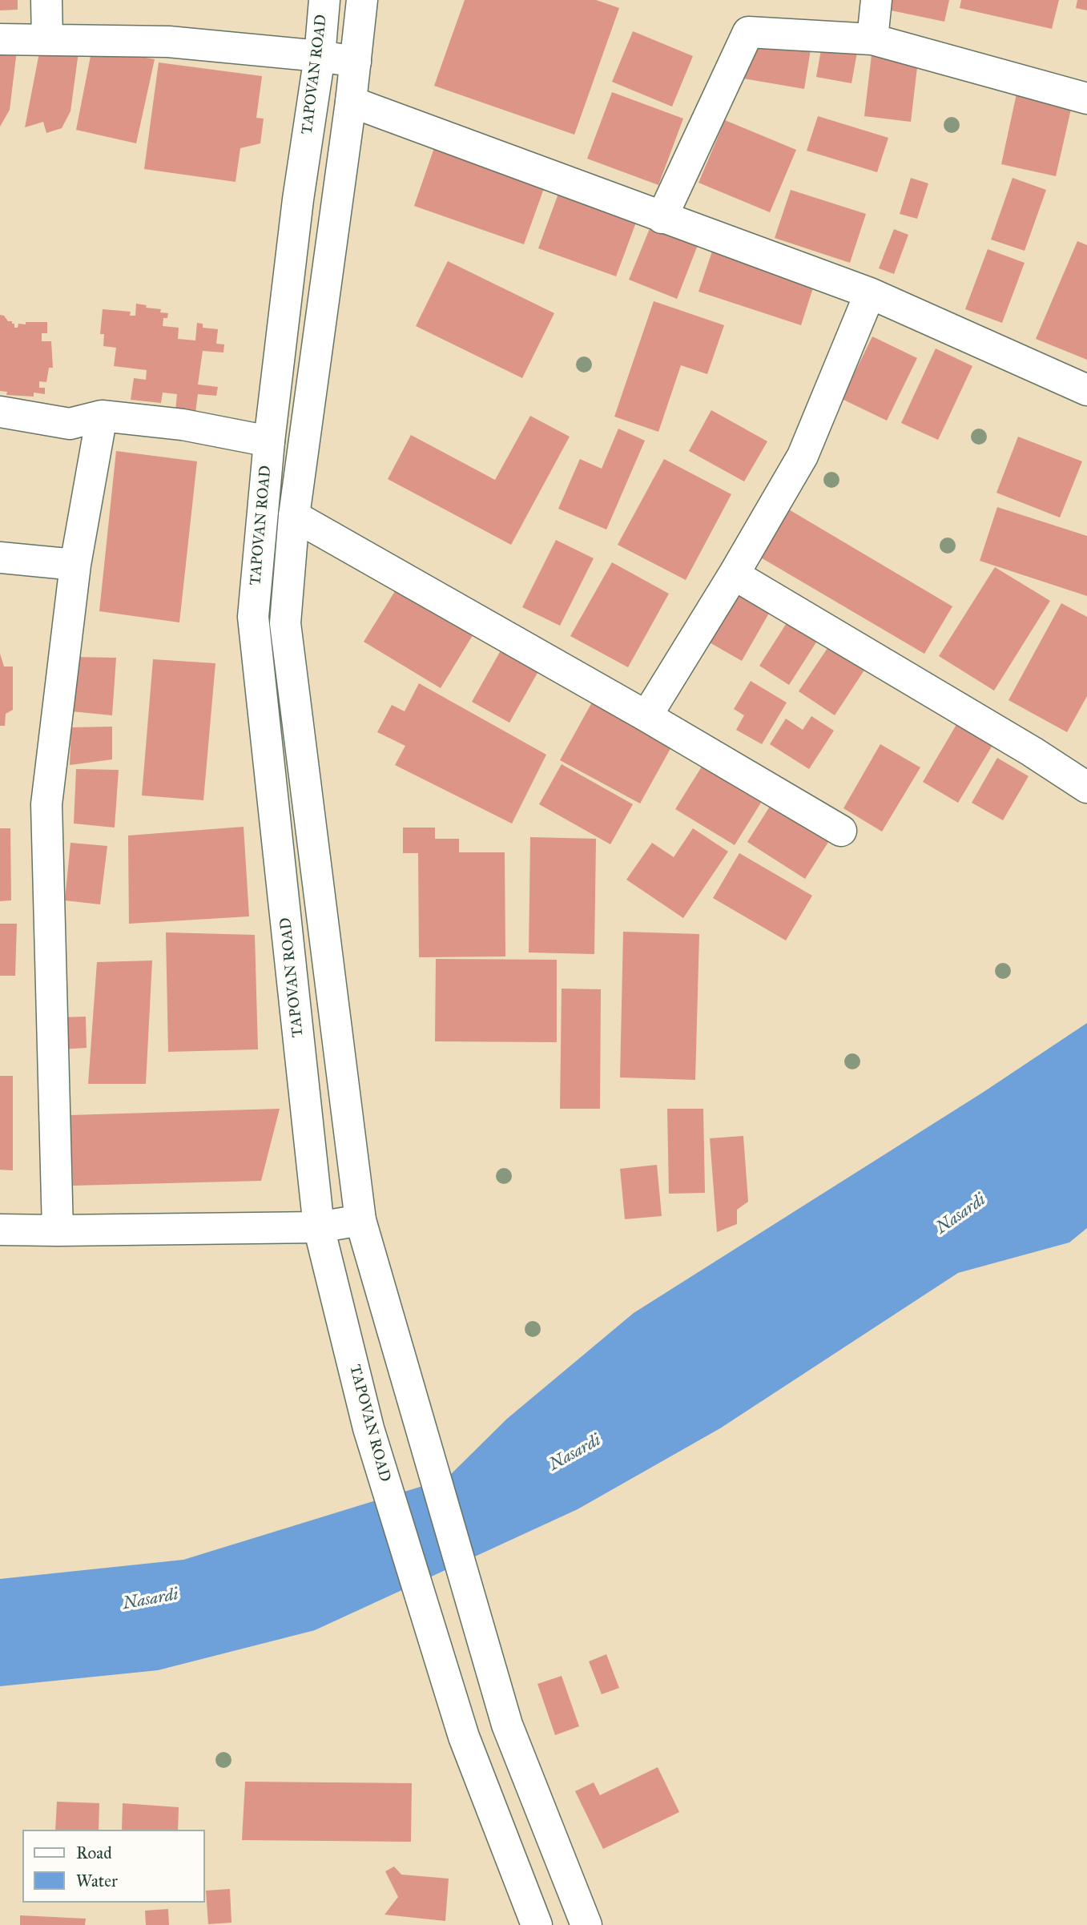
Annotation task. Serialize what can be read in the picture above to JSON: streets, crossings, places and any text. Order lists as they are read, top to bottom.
{
  "streets": {
    "street": ["TAPOVAN ROAD"]
  },
  "water": ["Nasardi"],
  "legend": ["Road", "Water"]
}
